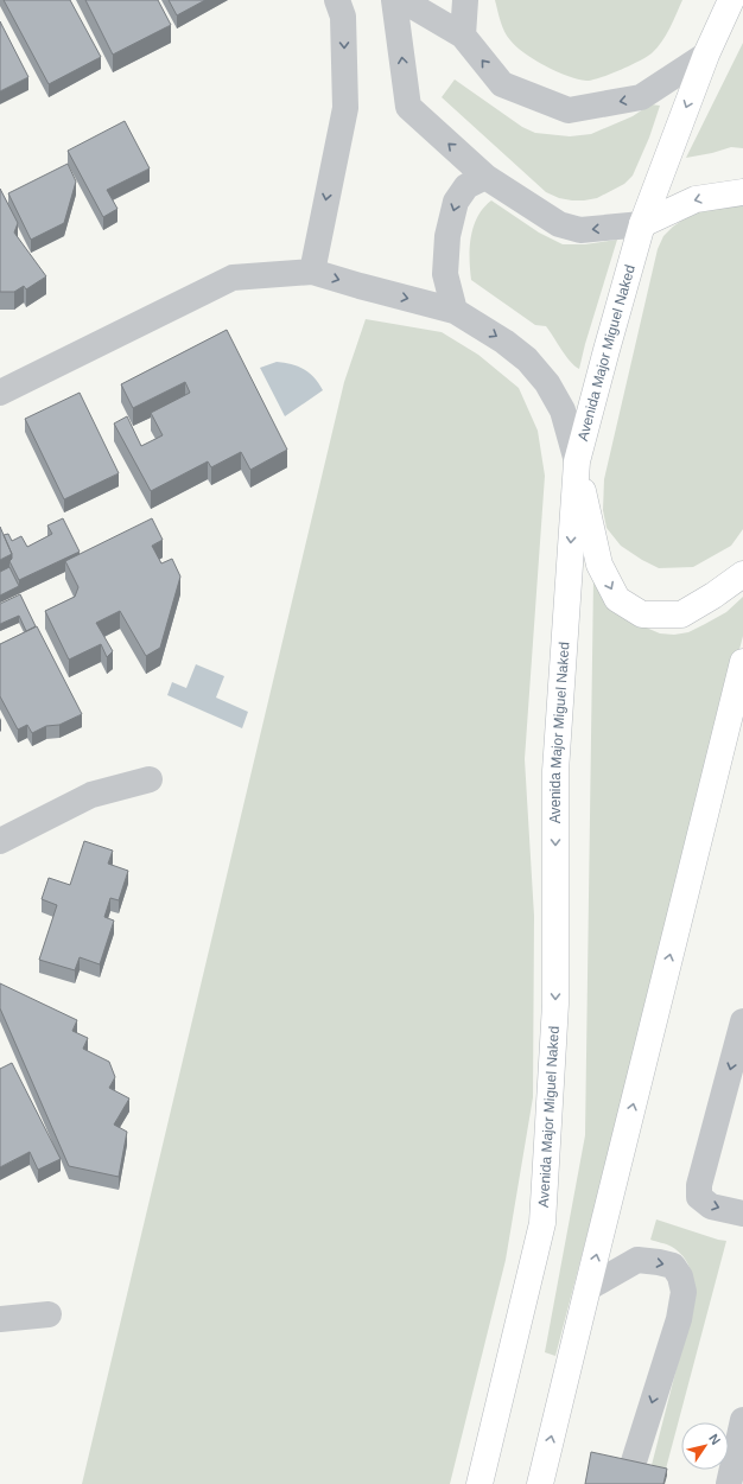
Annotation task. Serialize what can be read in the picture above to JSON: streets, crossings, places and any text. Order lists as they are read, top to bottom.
{
  "streets": {
    "main road": ["Avenida Major Miguel Naked"]
  },
  "north": "top right"
}
